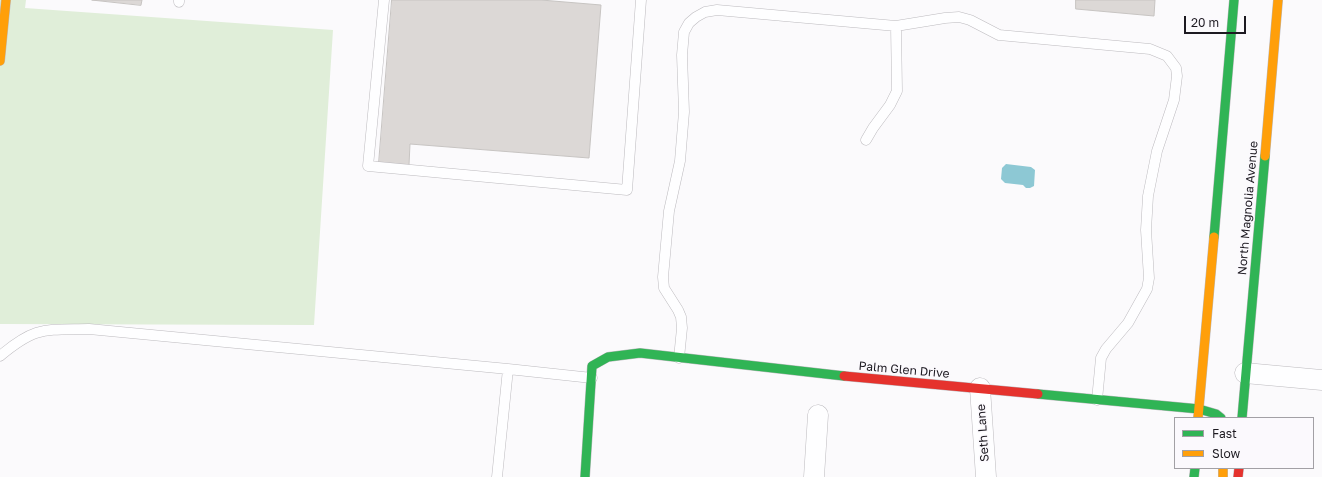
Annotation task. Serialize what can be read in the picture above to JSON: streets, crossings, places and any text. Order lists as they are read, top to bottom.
{
  "streets": {
    "main road": ["North Magnolia Avenue", "Palm Glen Drive"],
    "street": ["Seth Lane"]
  },
  "crossings": [
    ["Palm Glen Drive", "Seth Lane"]
  ],
  "legend": ["Fast", "Slow"],
  "scale_bar": "20 m"
}
